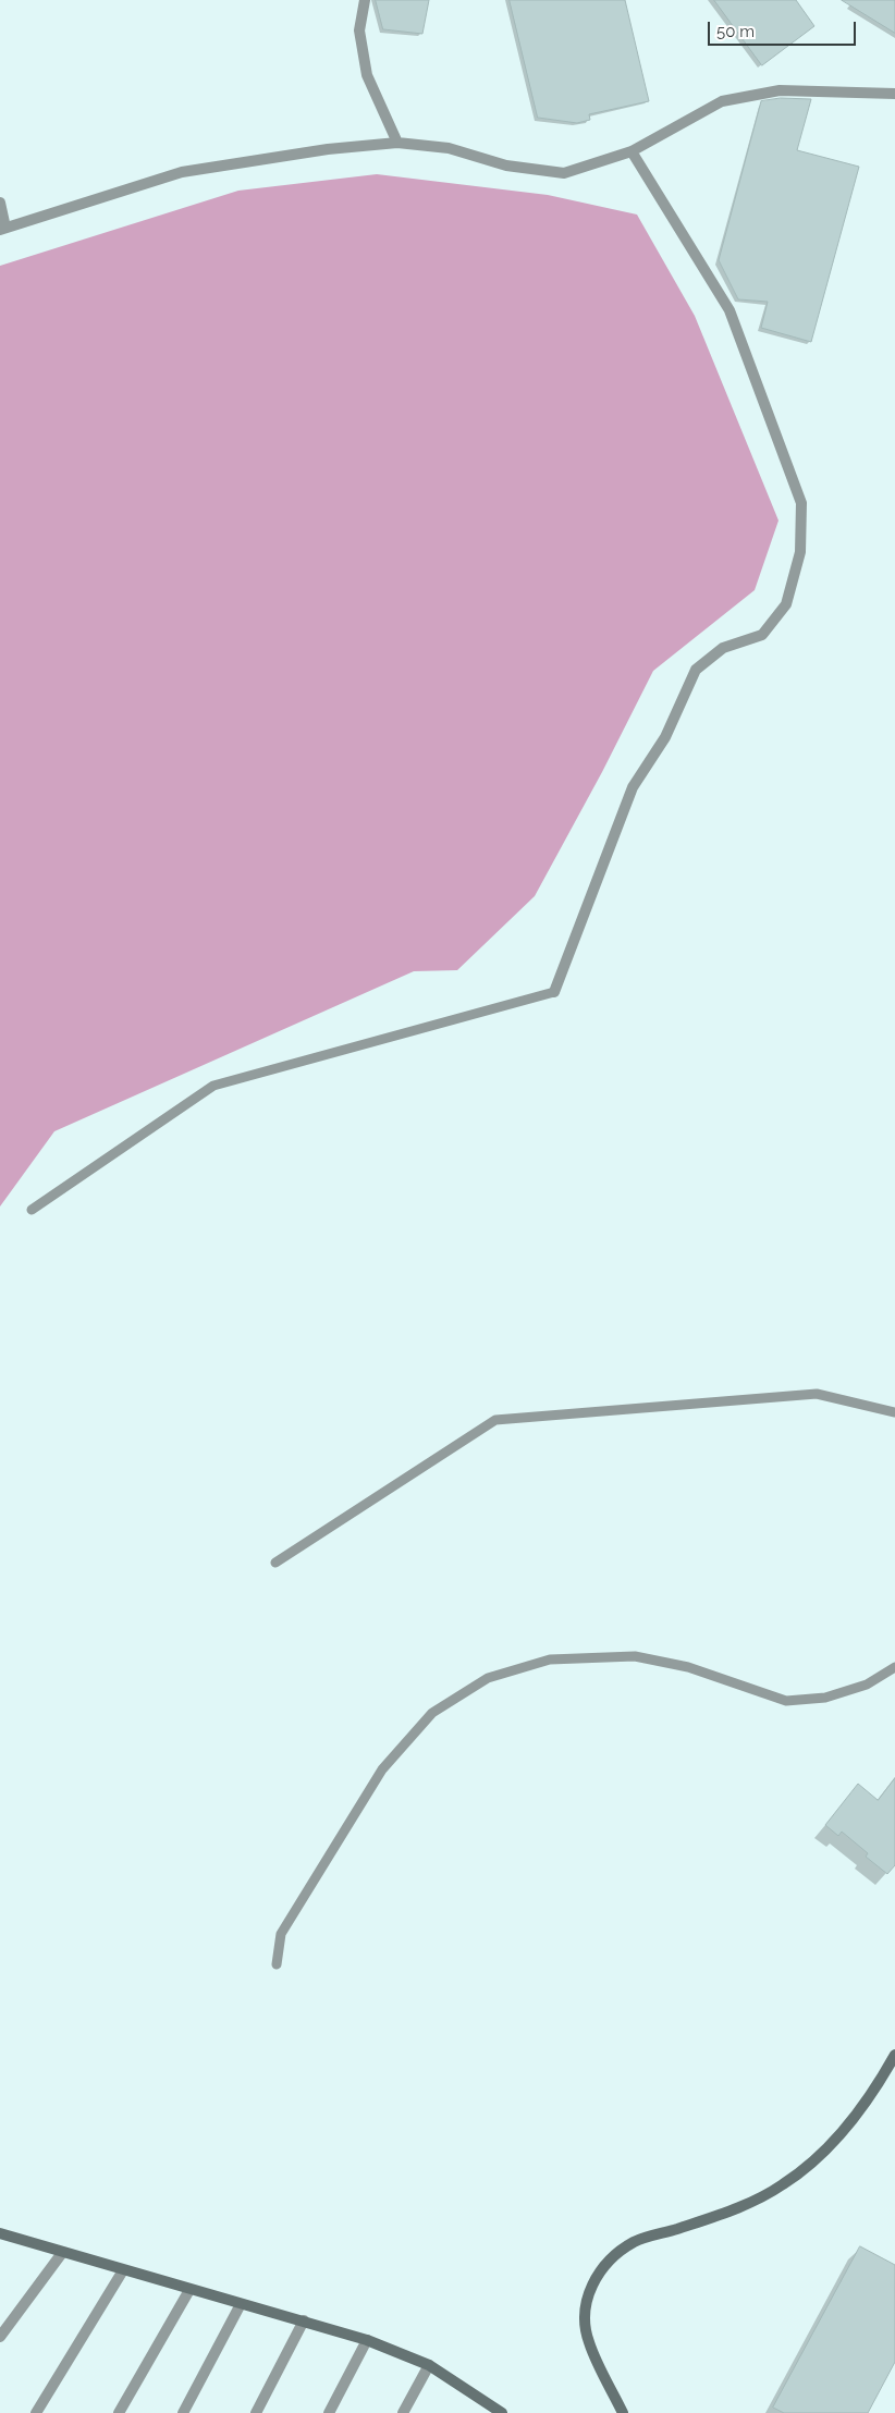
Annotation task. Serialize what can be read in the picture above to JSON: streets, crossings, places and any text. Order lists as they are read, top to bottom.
{
  "scale_bar": "50 m"
}
